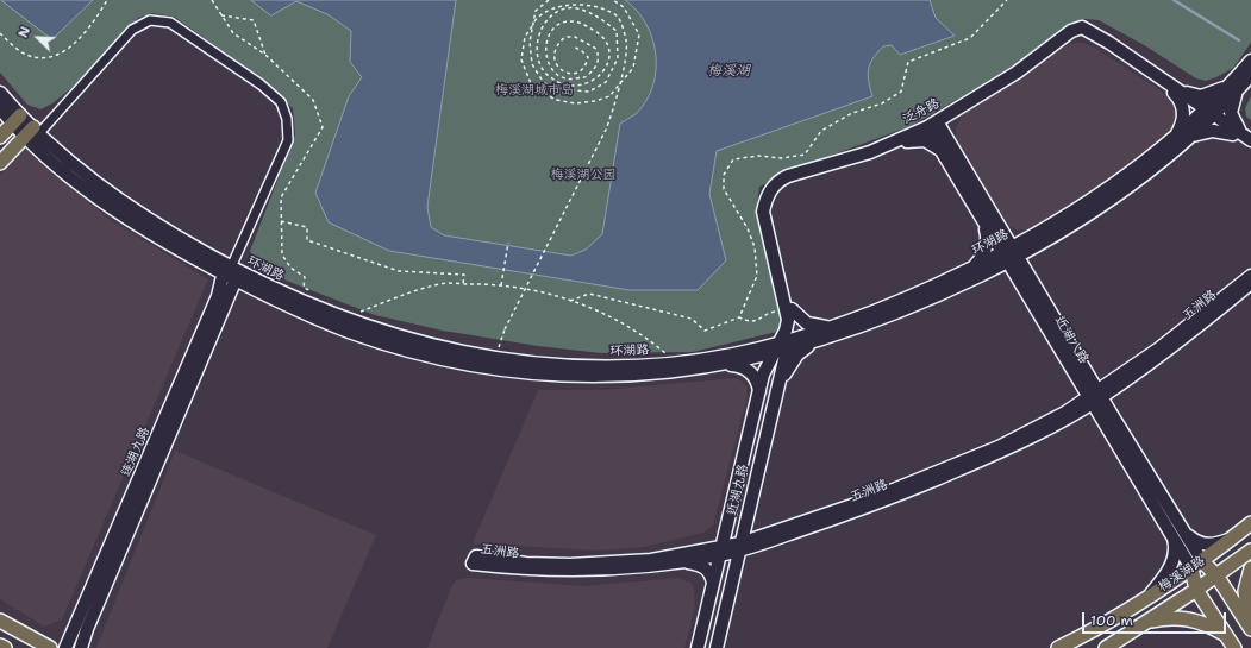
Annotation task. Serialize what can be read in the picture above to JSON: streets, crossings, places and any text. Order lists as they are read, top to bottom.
{
  "streets": {
    "main road": [
      "泛舟路",
      "环湖路",
      "五洲路",
      "近湖八路",
      "连湖九路",
      "近湖九路",
      "梅溪湖路"
    ]
  },
  "crossings": [
    ["泛舟路", "环湖路"],
    ["泛舟路", "近湖八路"],
    ["环湖路", "近湖八路"],
    ["环湖路", "连湖九路"],
    ["环湖路", "近湖九路"],
    ["五洲路", "近湖八路"],
    ["五洲路", "近湖九路"],
    ["近湖八路", "梅溪湖路"]
  ],
  "water": ["梅溪湖"],
  "parks": ["梅溪湖城市岛", "梅溪湖公园"],
  "scale_bar": "100 m",
  "north": "top left"
}
